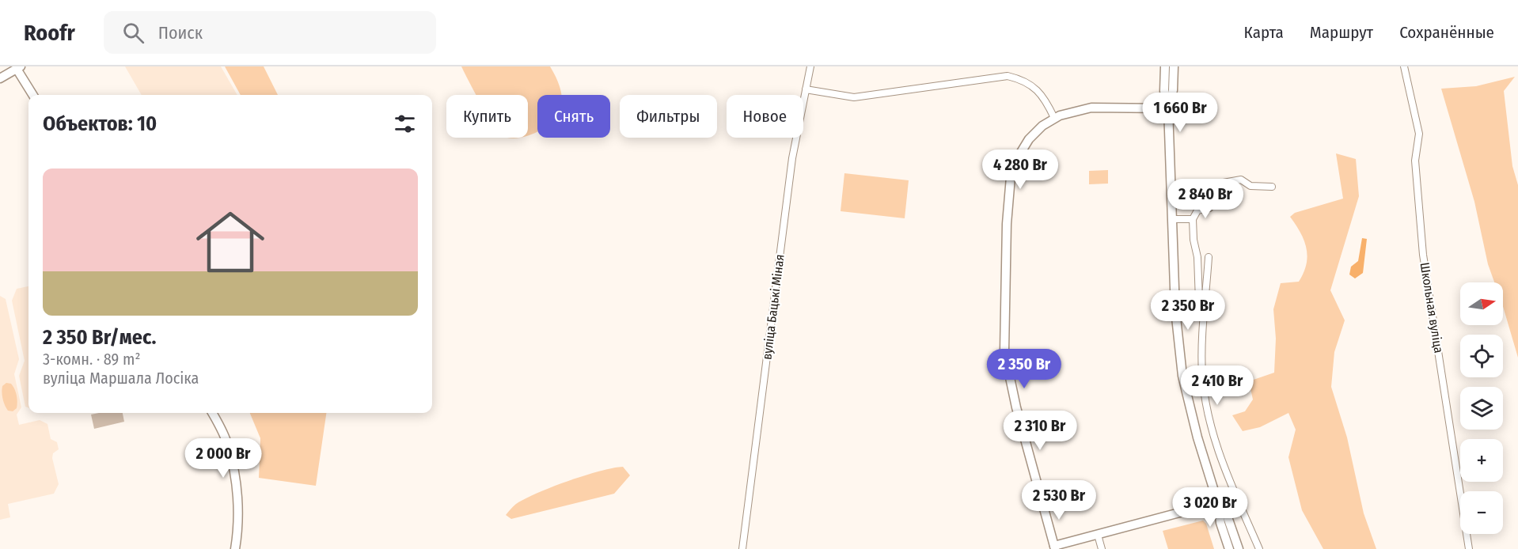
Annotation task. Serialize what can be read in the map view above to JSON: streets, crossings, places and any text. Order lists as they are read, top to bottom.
{
  "streets": {
    "street": ["вуліца Бацькі Міная", "Школьная вуліца"]
  },
  "north": "right",
  "page": {
    "header": "Roofr",
    "search": "Поиск",
    "nav": ["Карта", "Маршрут", "Сохранённые"],
    "price": [
      "1 660 Br",
      "4 280 Br",
      "2 840 Br",
      "2 350 Br",
      "2 350 Br",
      "2 410 Br",
      "2 310 Br",
      "2 000 Br",
      "2 530 Br",
      "3 020 Br"
    ],
    "chip": [
      "Купить",
      "Снять",
      "Фильтры",
      "Новое"
    ],
    "heading": "Объектов: 10",
    "list": [
      {
        "name": "2 350 Br/мес.",
        "note": "3-комн. · 89 m² · вуліца Маршала Лосіка"
      }
    ],
    "map_buttons": ["+", "−"]
  }
}
